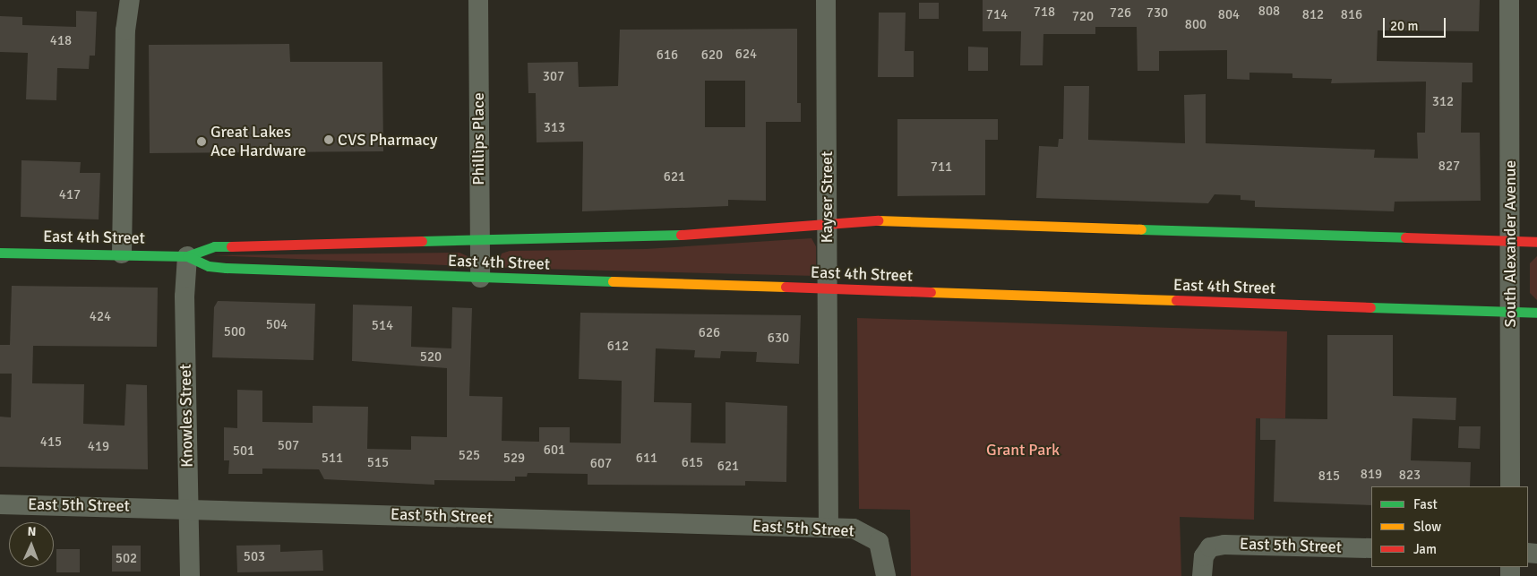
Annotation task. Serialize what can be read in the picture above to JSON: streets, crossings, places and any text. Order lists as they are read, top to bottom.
{
  "streets": {
    "street": [
      "Phillips Place",
      "Kayser Street",
      "East 4th Street",
      "South Alexander Avenue",
      "Knowles Street",
      "East 5th Street"
    ]
  },
  "crossings": [
    ["Phillips Place", "East 4th Street"],
    ["Kayser Street", "East 4th Street"],
    ["Kayser Street", "East 5th Street"],
    ["East 4th Street", "South Alexander Avenue"],
    ["East 4th Street", "Knowles Street"],
    ["Knowles Street", "East 5th Street"]
  ],
  "parks": ["Grant Park"],
  "places": ["CVS Pharmacy", "Great Lakes Ace Hardware"],
  "house_numbers": [
    "808",
    "718",
    "726",
    "730",
    "714",
    "804",
    "812",
    "816",
    "720",
    "800",
    "418",
    "624",
    "616",
    "620",
    "307",
    "312",
    "313",
    "827",
    "711",
    "621",
    "417",
    "424",
    "504",
    "514",
    "500",
    "626",
    "630",
    "612",
    "520",
    "415",
    "507",
    "419",
    "601",
    "501",
    "525",
    "511",
    "529",
    "611",
    "515",
    "615",
    "607",
    "621",
    "819",
    "823",
    "815",
    "503",
    "502"
  ],
  "legend": ["Fast", "Slow", "Jam"],
  "scale_bar": "20 m",
  "north": "top"
}
